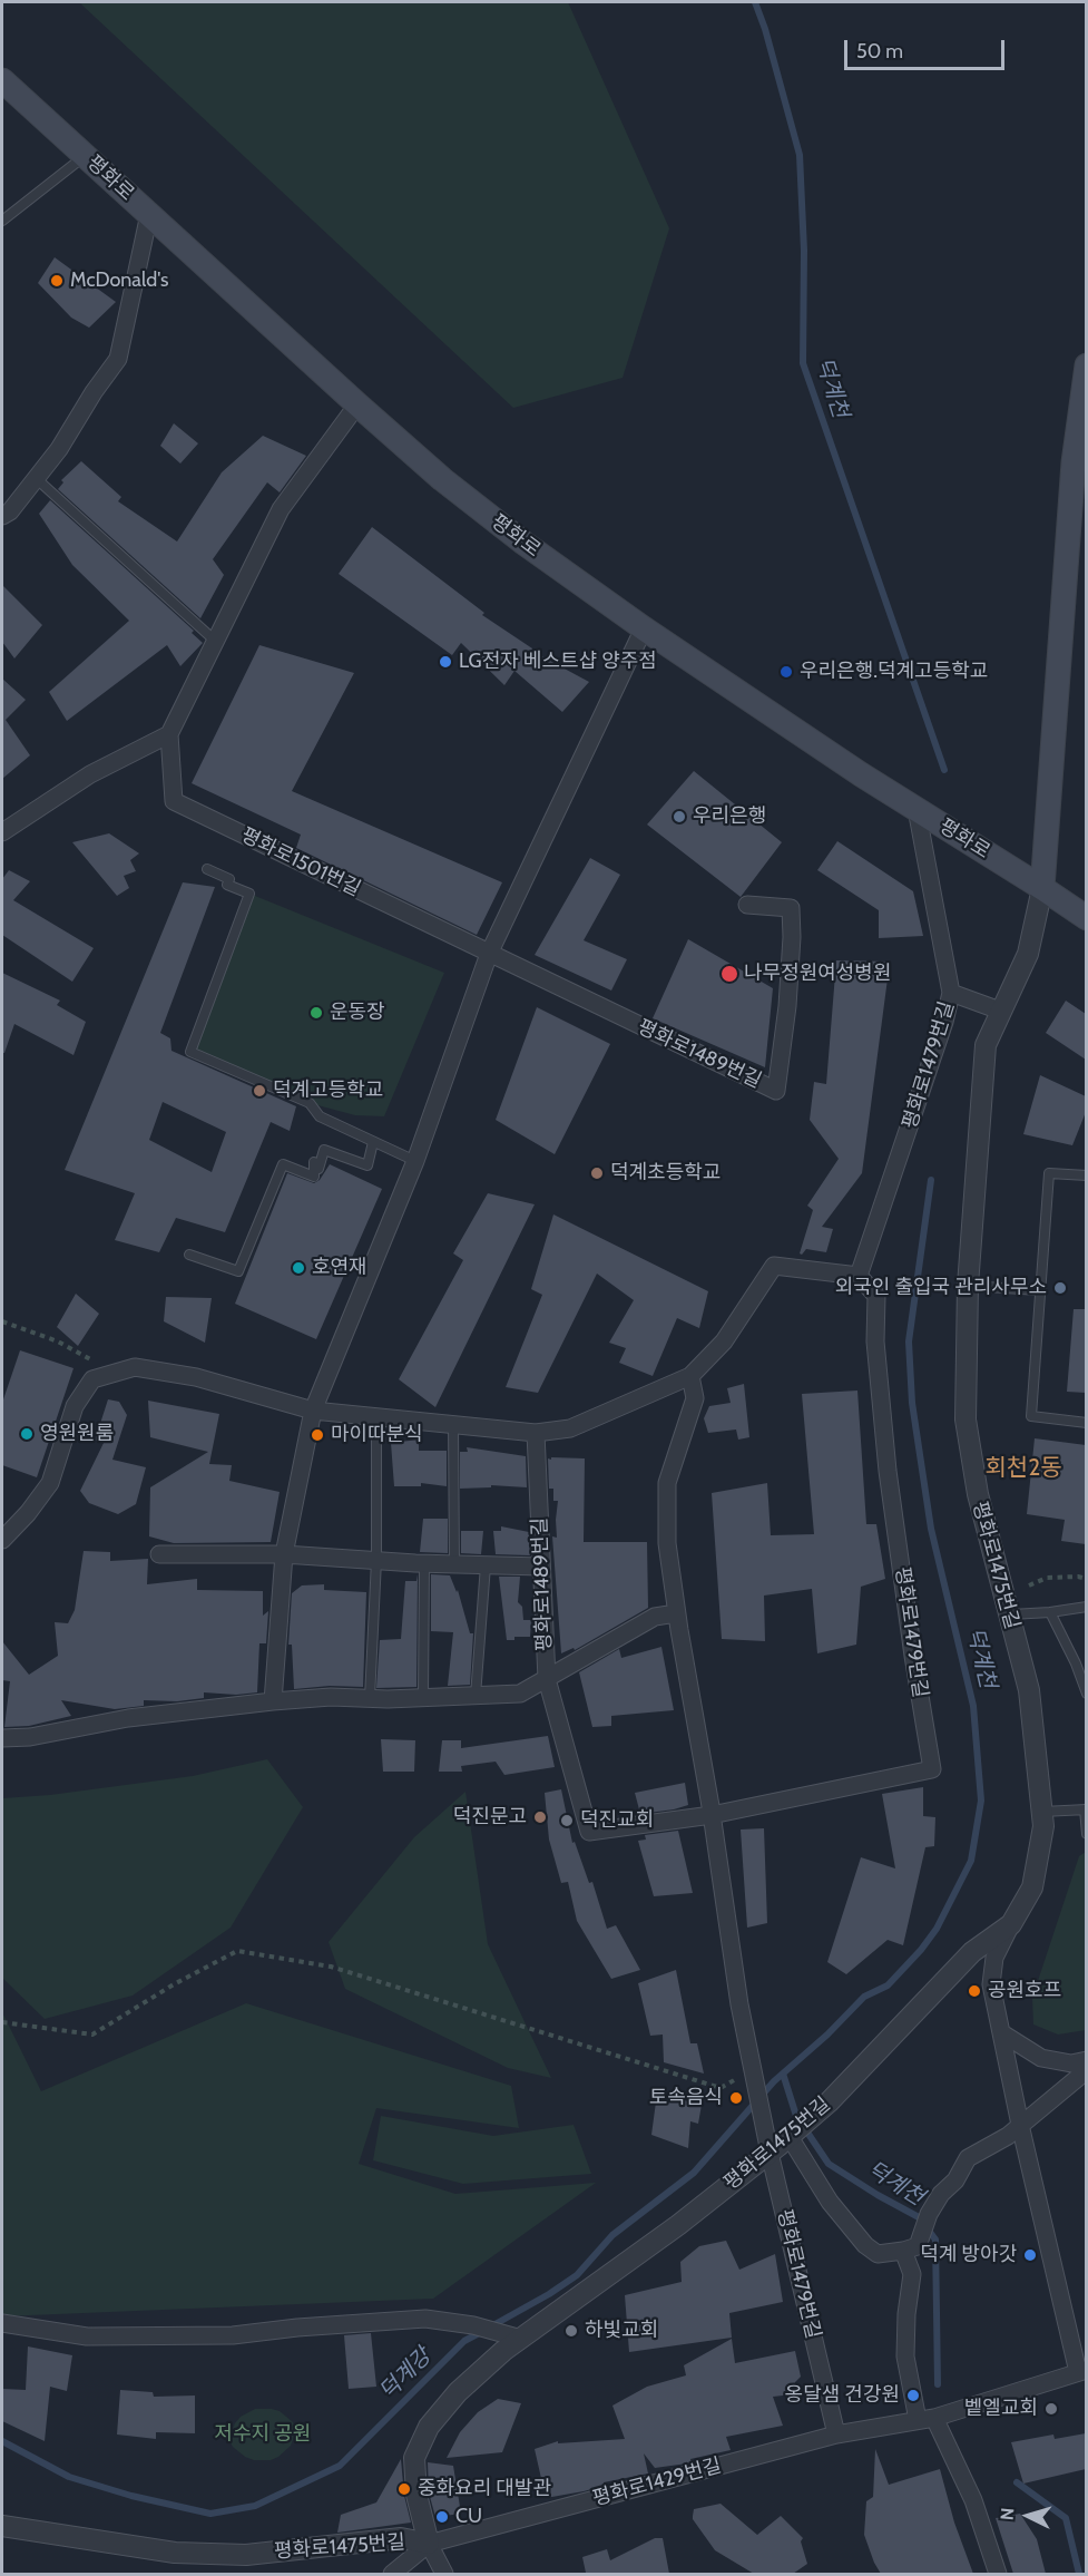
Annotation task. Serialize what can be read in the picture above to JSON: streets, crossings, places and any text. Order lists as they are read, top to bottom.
{
  "streets": {
    "main road": ["평화로"],
    "street": [
      "평화로1501번길",
      "평화로1489번길",
      "평화로1479번길",
      "평화로1475번길",
      "평화로1429번길"
    ]
  },
  "crossings": [
    ["평화로", "평화로1479번길"],
    ["평화로", "평화로1475번길"],
    ["평화로1501번길", "평화로1489번길"],
    ["평화로1479번길", "평화로1475번길"],
    ["평화로1479번길", "평화로1429번길"],
    ["평화로1475번길", "평화로1429번길"]
  ],
  "districts": ["회천2동"],
  "water": ["덕계천", "덕계강"],
  "parks": ["저수지 공원"],
  "places": [
    "McDonald's",
    "LG전자 베스트샵 양주점",
    "우리은행.덕계고등학교",
    "우리은행",
    "나무정원여성병원",
    "운동장",
    "덕계고등학교",
    "덕계초등학교",
    "호연재",
    "외국인 출입국 관리사무소",
    "영원원룸",
    "마이따분식",
    "덕진문고",
    "덕진교회",
    "공원호프",
    "토속음식",
    "덕계 방아갓",
    "하빛교회",
    "옹달샘 건강원",
    "벹엘교회",
    "중화요리 대발관",
    "CU"
  ],
  "scale_bar": "50 m",
  "north": "left"
}
